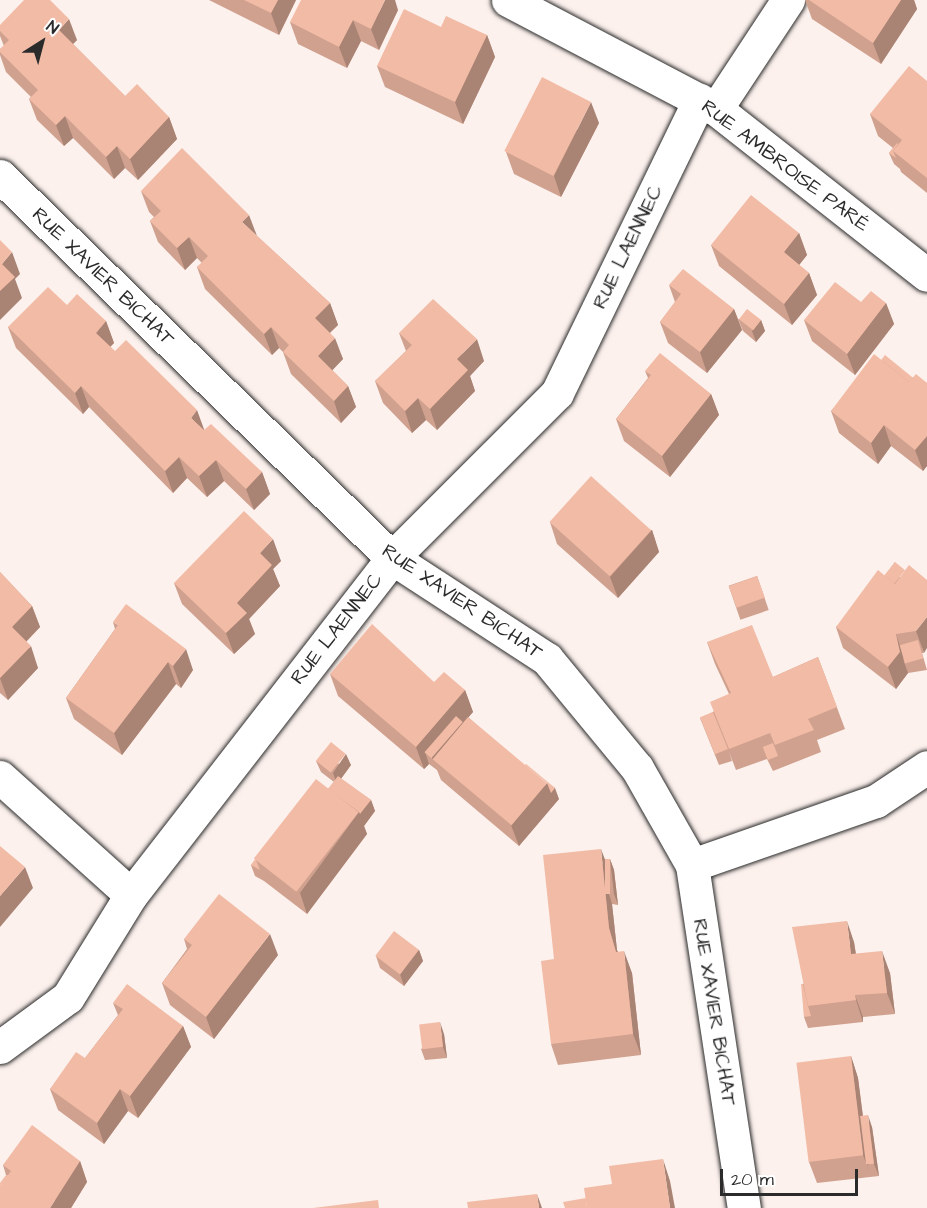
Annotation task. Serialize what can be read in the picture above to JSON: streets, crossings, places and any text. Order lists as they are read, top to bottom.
{
  "streets": {
    "street": ["RUE AMBROISE PARÉ", "RUE LAENNEC", "RUE XAVIER BICHAT"]
  },
  "crossings": [
    ["RUE AMBROISE PARÉ", "RUE LAENNEC"],
    ["RUE LAENNEC", "RUE XAVIER BICHAT"]
  ],
  "scale_bar": "20 m",
  "north": "top right"
}
